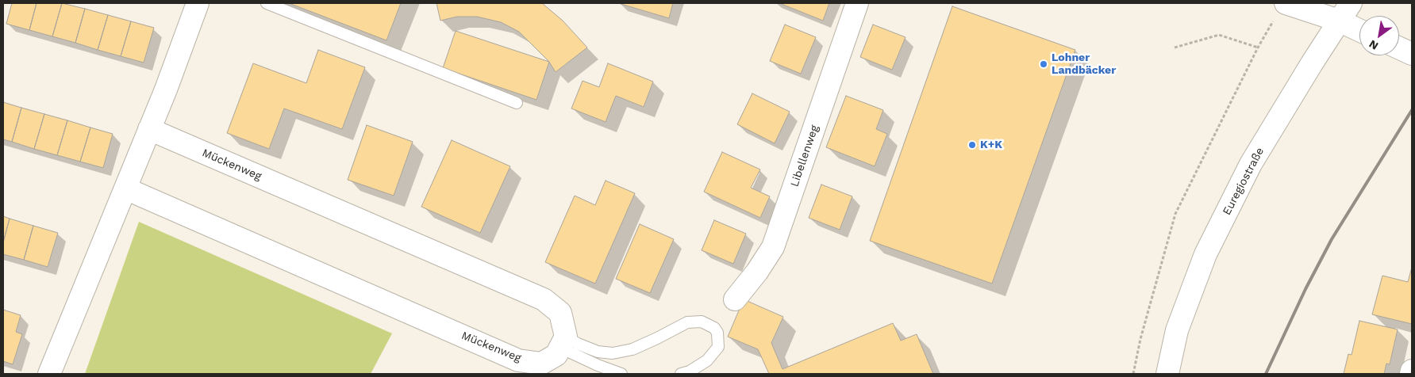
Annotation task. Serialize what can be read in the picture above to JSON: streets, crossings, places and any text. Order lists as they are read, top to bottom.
{
  "streets": {
    "street": ["Libellenweg", "Mückenweg", "Euregiostraße"]
  },
  "places": ["Lohner Landbäcker", "K+K"],
  "north": "bottom left"
}
